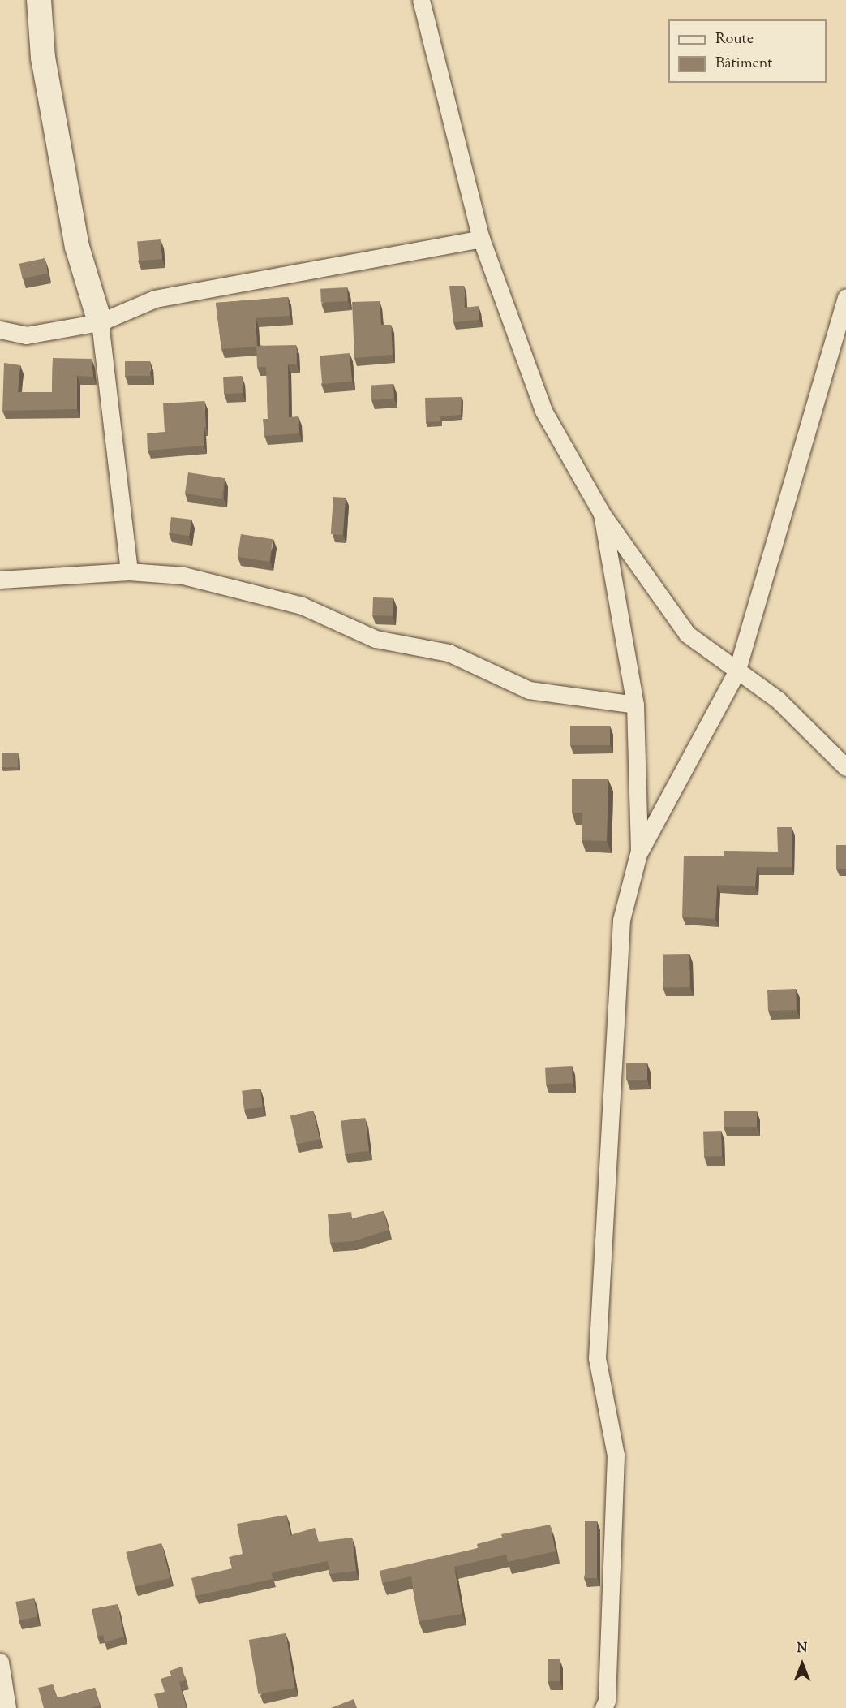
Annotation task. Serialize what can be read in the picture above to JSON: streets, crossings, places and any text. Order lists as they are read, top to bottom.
{
  "legend": ["Route", "Bâtiment"],
  "north": "top"
}
